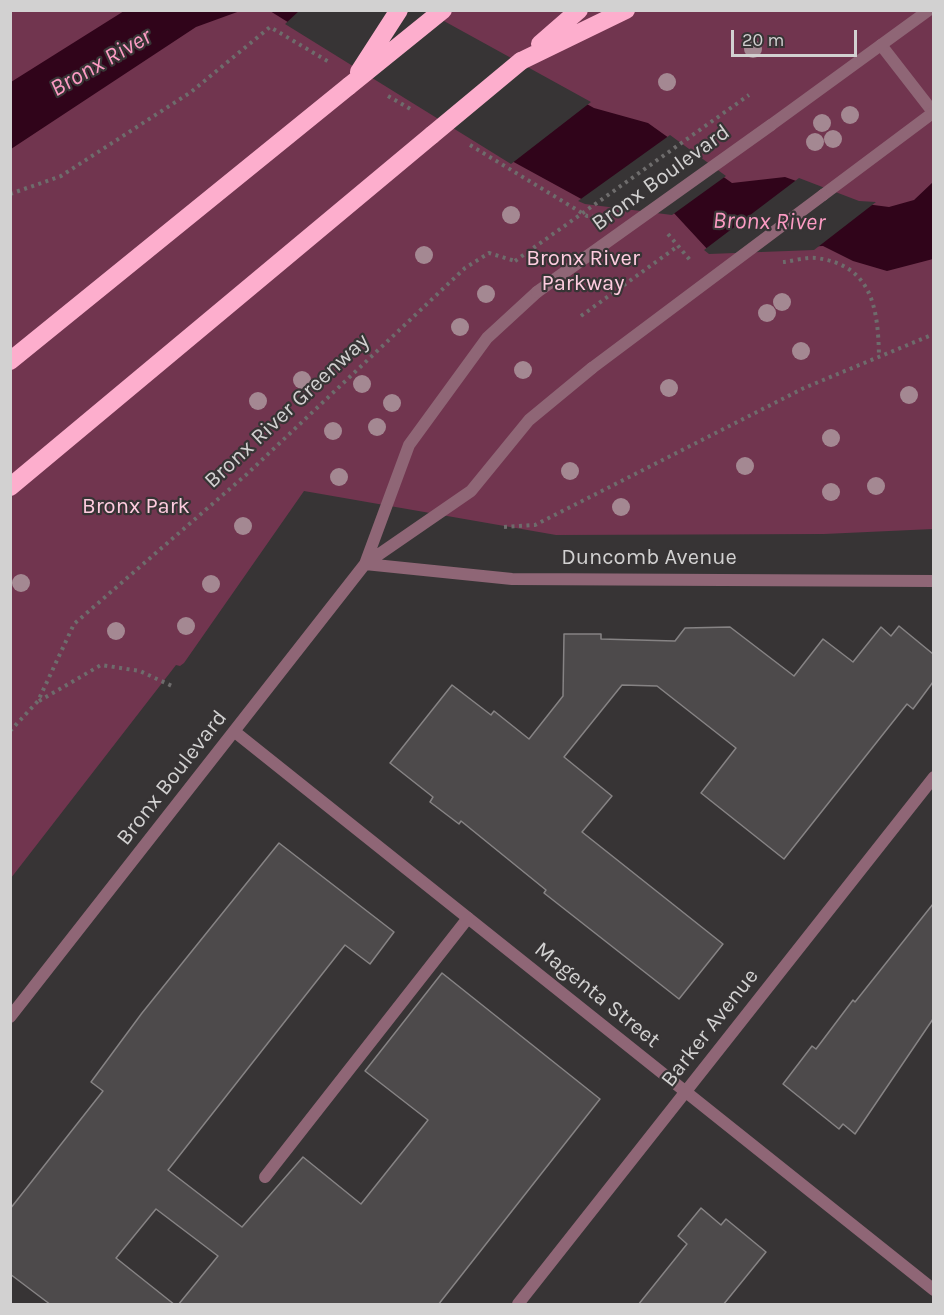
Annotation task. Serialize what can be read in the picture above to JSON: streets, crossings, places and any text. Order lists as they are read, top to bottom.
{
  "streets": {
    "street": [
      "Bronx Boulevard",
      "Duncomb Avenue",
      "Magenta Street",
      "Barker Avenue"
    ],
    "path": ["Bronx River Greenway"]
  },
  "crossings": [
    ["Bronx Boulevard", "Duncomb Avenue"],
    ["Bronx Boulevard", "Magenta Street"],
    ["Magenta Street", "Barker Avenue"]
  ],
  "water": ["Bronx River"],
  "parks": ["Bronx River Parkway", "Bronx Park"],
  "scale_bar": "20 m"
}
